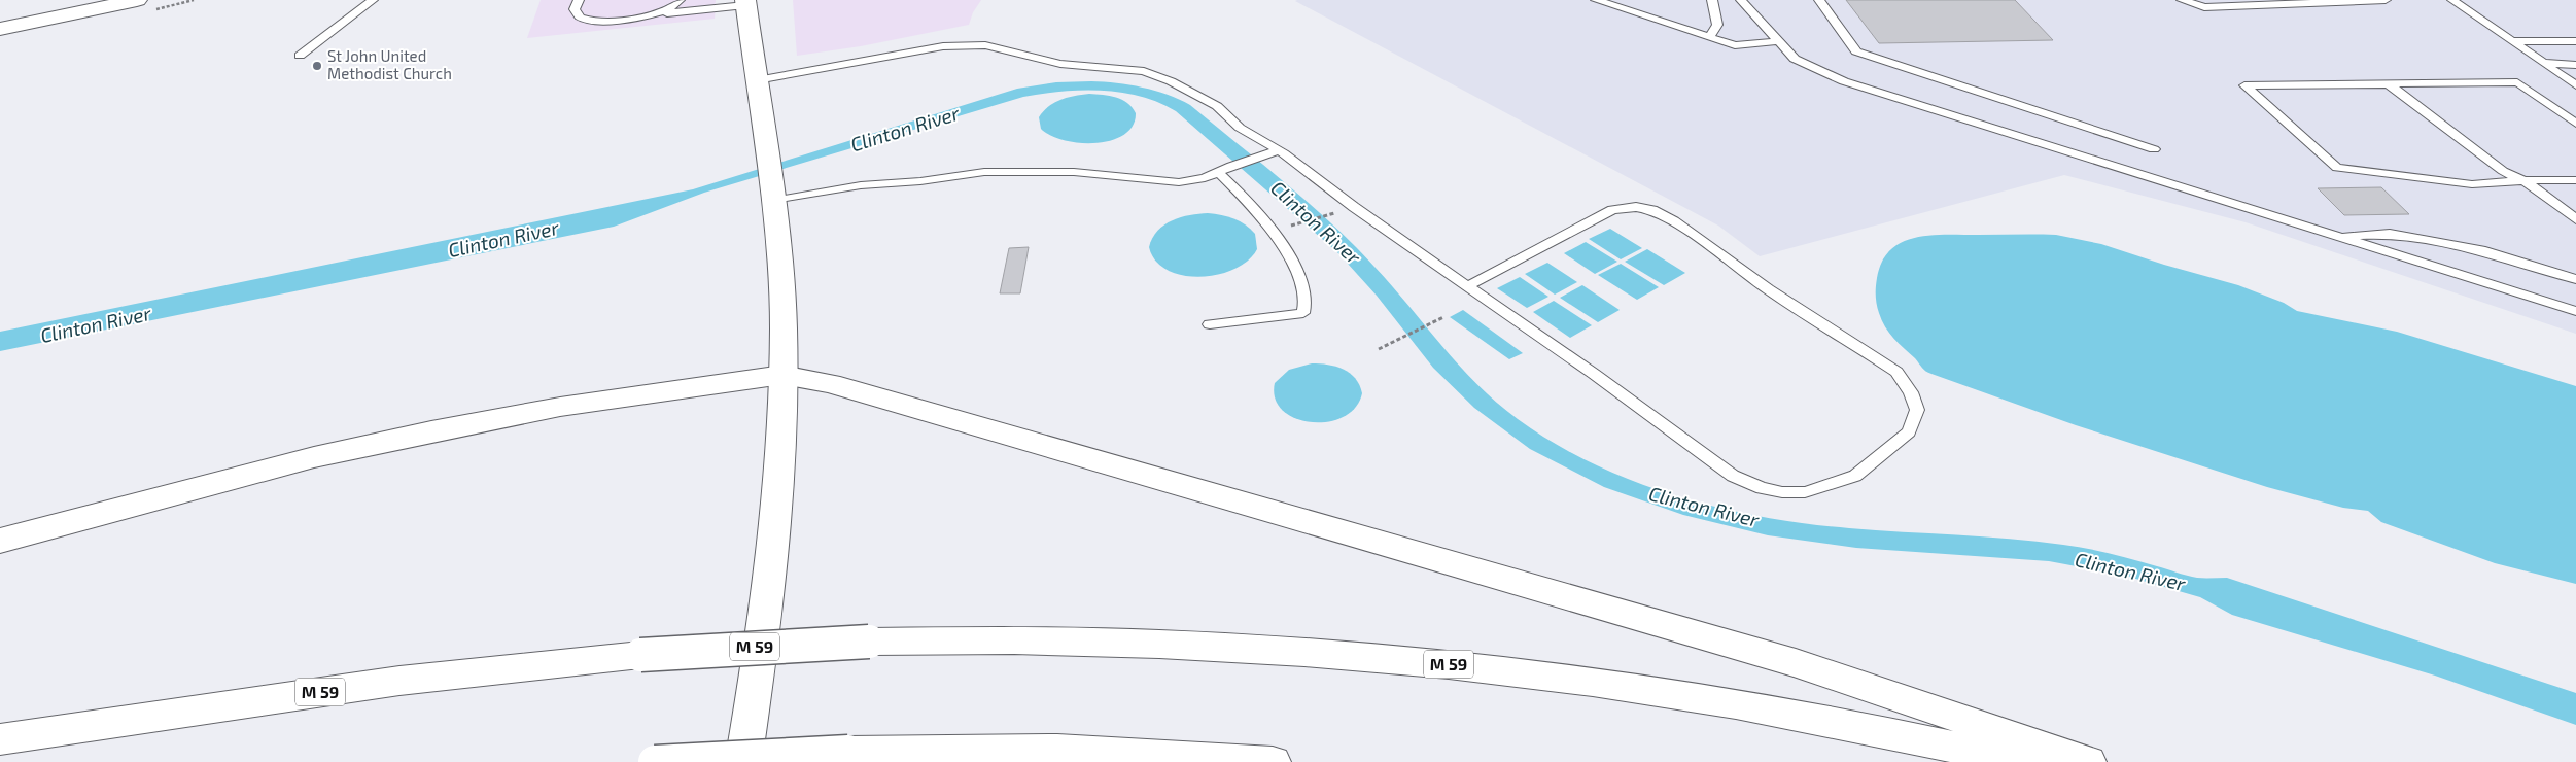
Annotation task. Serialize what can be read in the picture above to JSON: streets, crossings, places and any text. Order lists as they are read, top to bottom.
{
  "streets": {
    "main road": ["M 59"]
  },
  "water": ["Clinton River"],
  "places": ["St John United Methodist Church"]
}
